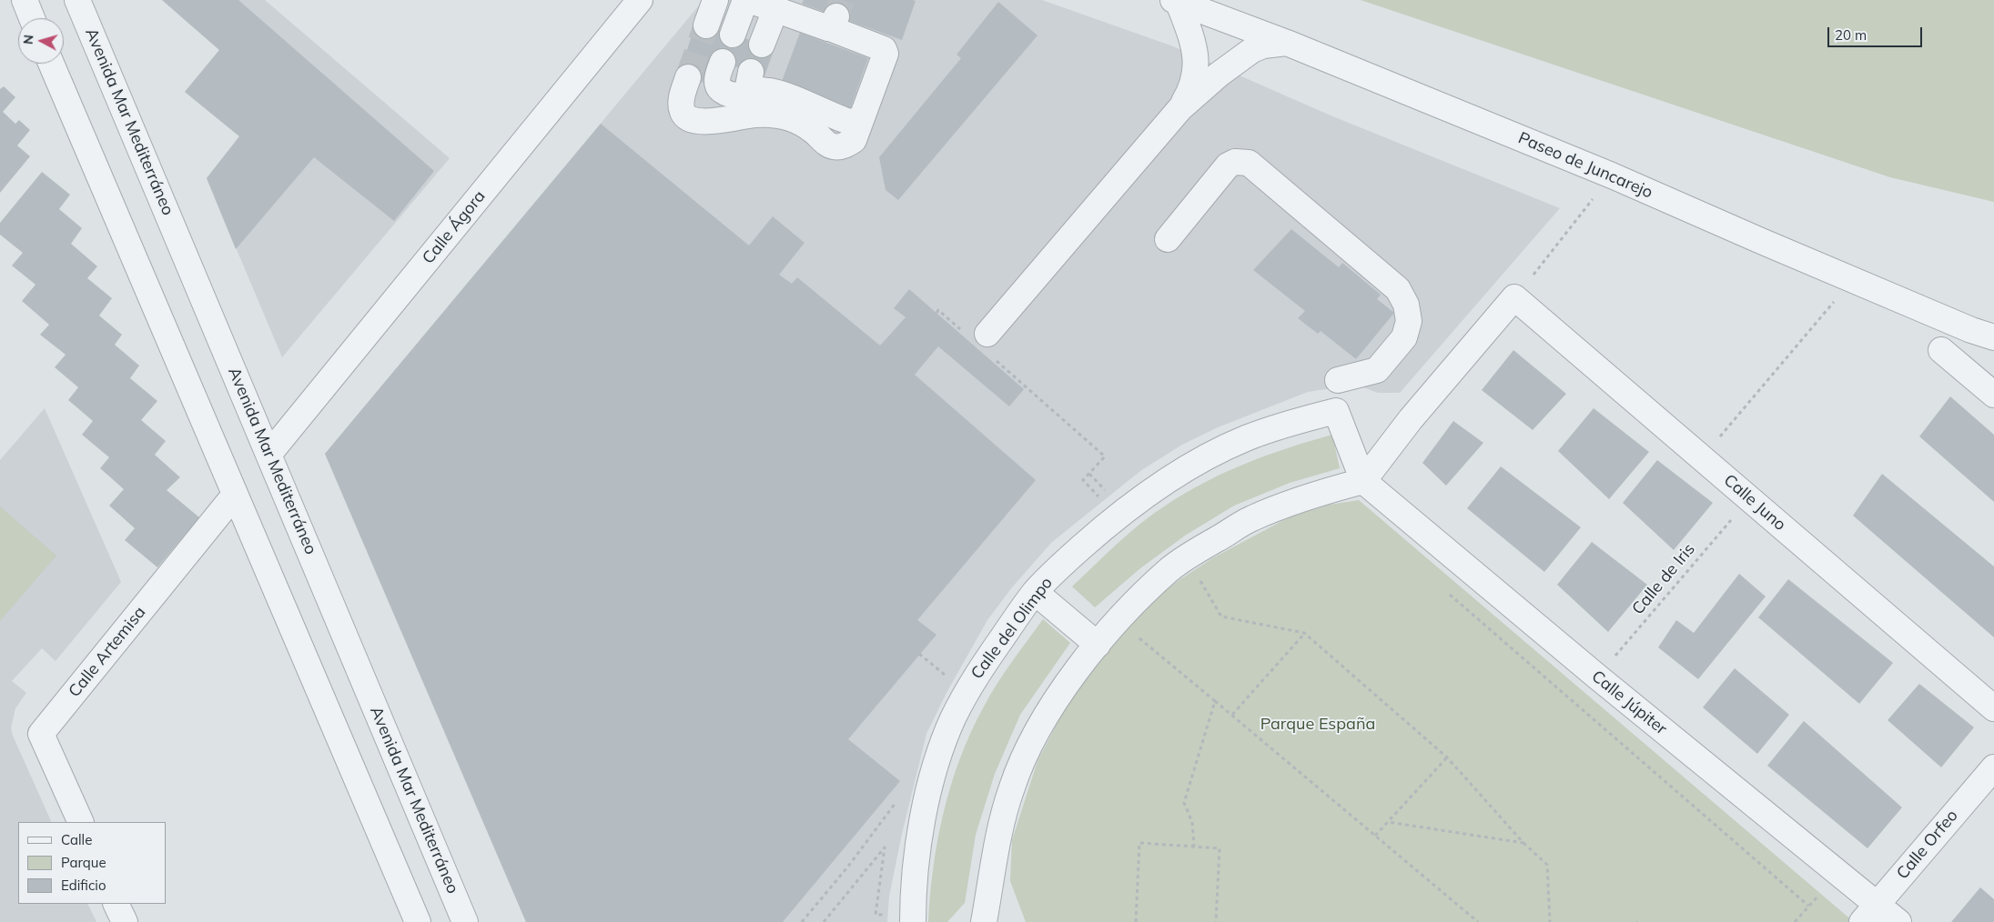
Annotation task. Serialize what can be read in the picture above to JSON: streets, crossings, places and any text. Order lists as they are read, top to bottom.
{
  "streets": {
    "street": [
      "Avenida Mar Mediterráneo",
      "Paseo de Juncarejo",
      "Calle Ágora",
      "Calle Juno",
      "Calle del Olimpo",
      "Calle Artemisa",
      "Calle Júpiter",
      "Calle Orfeo"
    ],
    "path": ["Calle de Iris"]
  },
  "crossings": [
    ["Avenida Mar Mediterráneo", "Calle Ágora"],
    ["Calle Juno", "Calle de Iris"],
    ["Calle de Iris", "Calle Júpiter"],
    ["Calle del Olimpo", "Calle Júpiter"],
    ["Calle Júpiter", "Calle Orfeo"]
  ],
  "parks": ["Parque España"],
  "legend": ["Calle", "Parque", "Edificio"],
  "scale_bar": "20 m",
  "north": "left"
}
